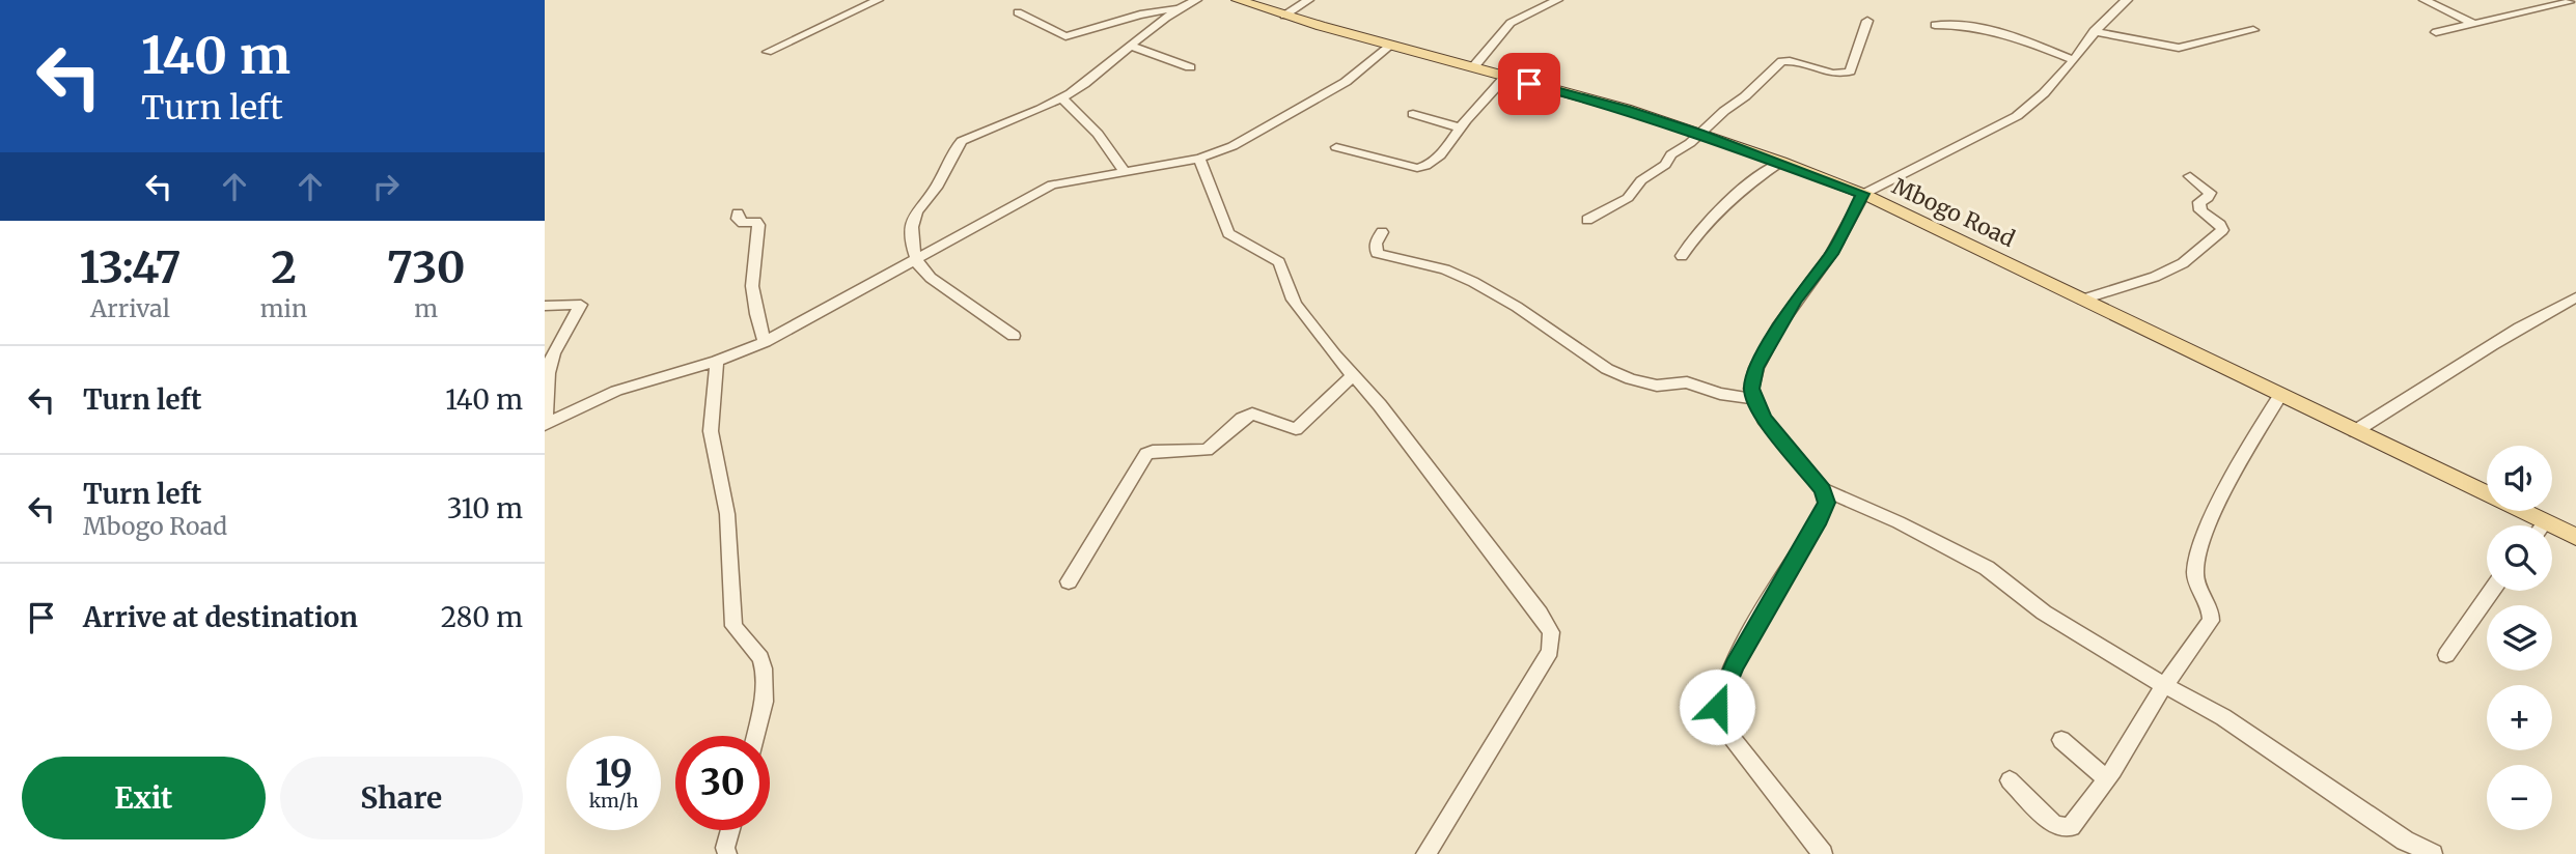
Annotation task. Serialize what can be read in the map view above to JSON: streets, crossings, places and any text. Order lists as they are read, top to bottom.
{
  "streets": {
    "main road": ["Mbogo Road"]
  },
  "page": {
    "turn": ["140 m", "Turn left"],
    "eta": [
      "13:47",
      "Arrival",
      "2",
      "min",
      "730",
      "m"
    ],
    "list": [
      {
        "name": "Turn left",
        "value": "140 m"
      },
      {
        "name": "Turn left",
        "note": "Mbogo Road",
        "value": "310 m"
      },
      {
        "name": "Arrive at destination",
        "value": "280 m"
      }
    ],
    "map_buttons": ["+", "−"],
    "speed": "19 km/h",
    "limit": "30",
    "buttons": ["Exit", "Share"]
  }
}
